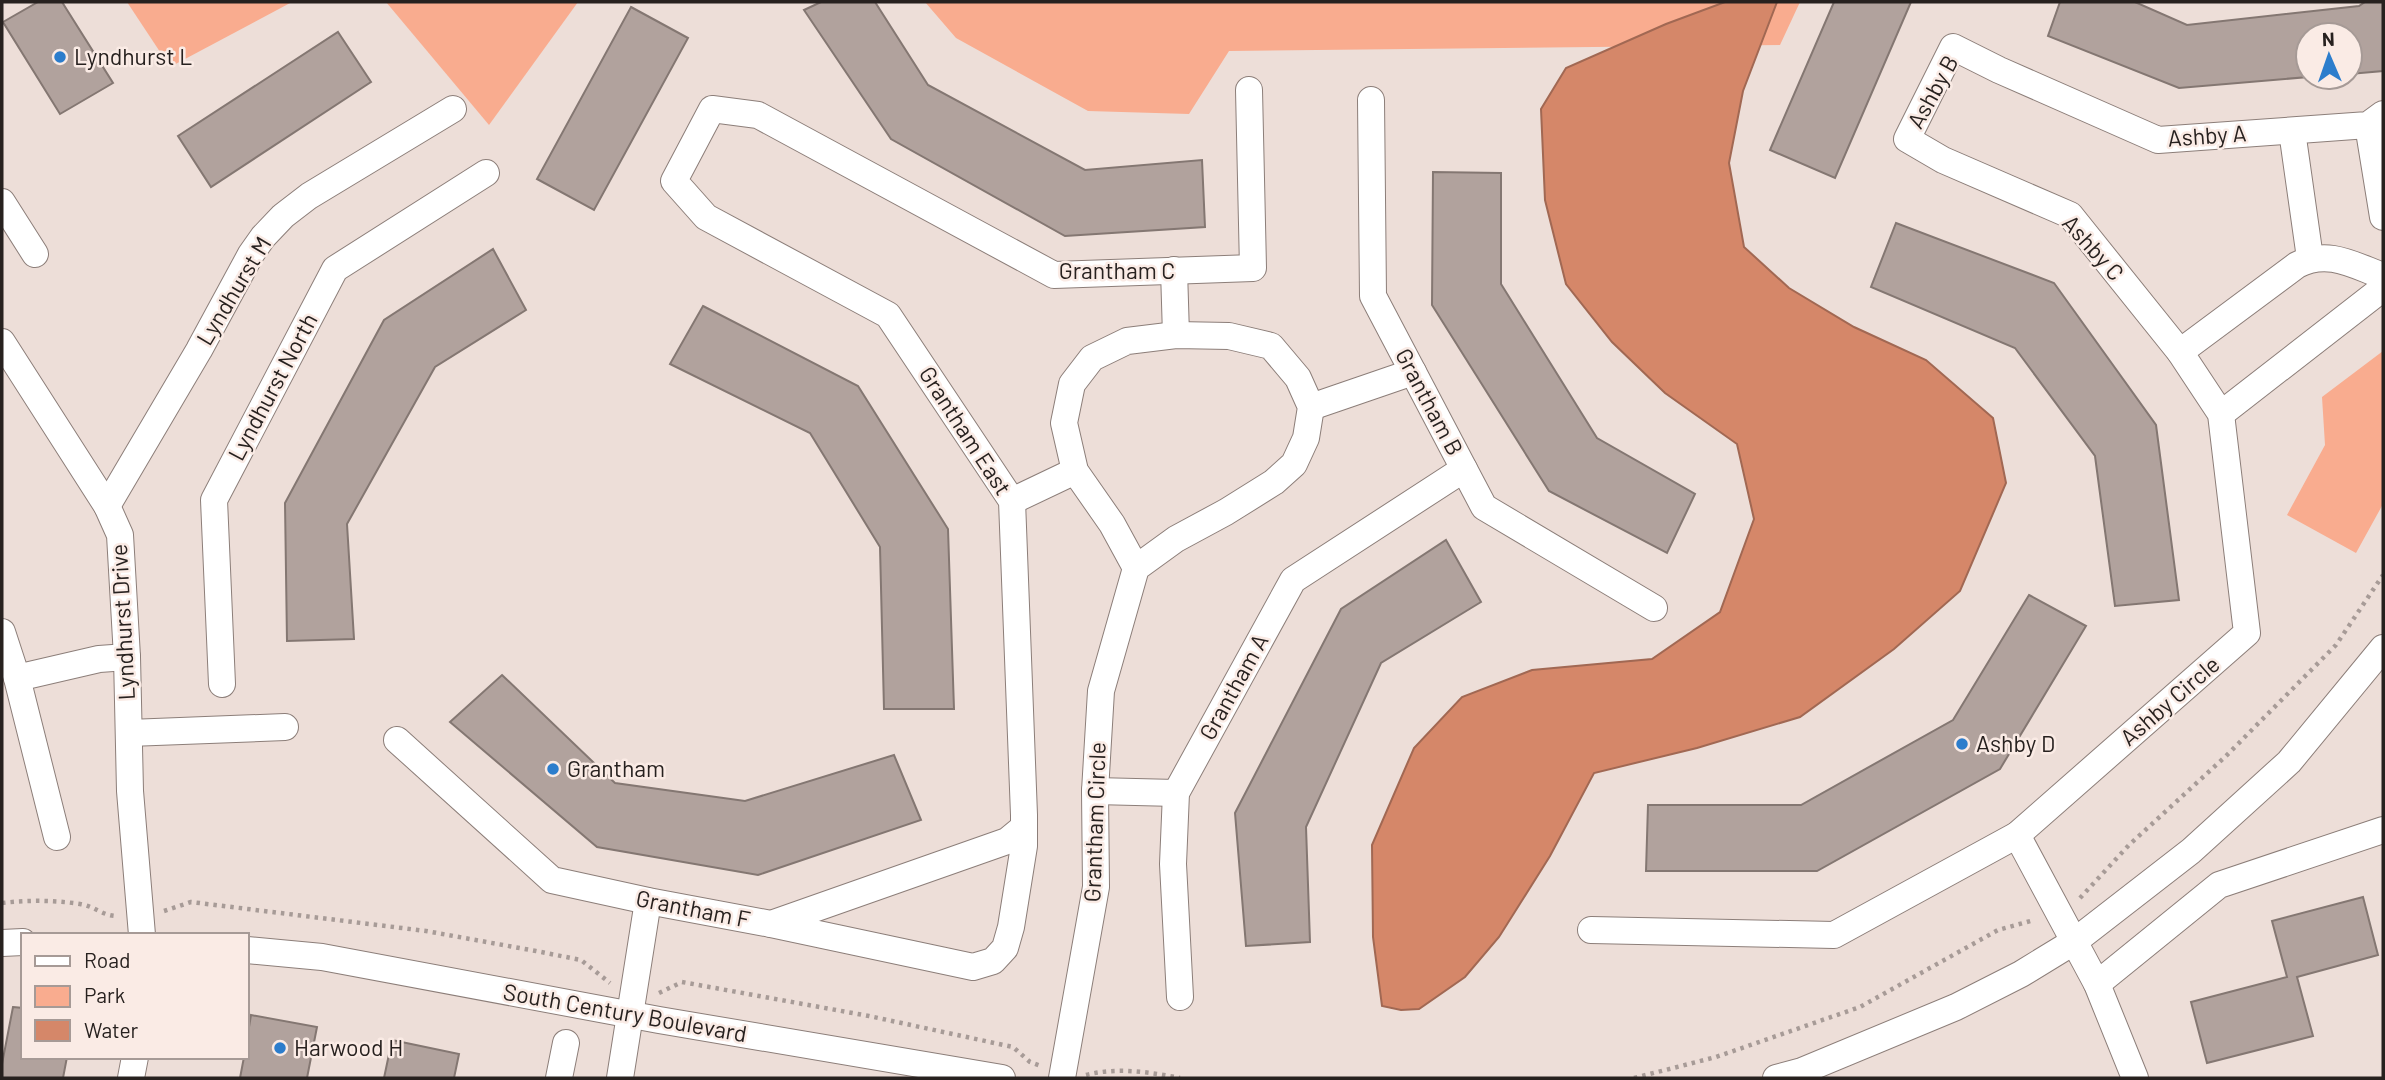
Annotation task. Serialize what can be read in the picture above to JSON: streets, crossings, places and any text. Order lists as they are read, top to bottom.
{
  "streets": {
    "street": [
      "Ashby B",
      "Ashby A",
      "Ashby C",
      "Grantham C",
      "Lyndhurst M",
      "Lyndhurst North",
      "Grantham B",
      "Grantham East",
      "Lyndhurst Drive",
      "Grantham A",
      "Ashby Circle",
      "Grantham Circle",
      "Grantham F",
      "South Century Boulevard"
    ]
  },
  "crossings": [
    ["Ashby B", "Ashby A"],
    ["Ashby B", "Ashby C"],
    ["Ashby C", "Ashby Circle"],
    ["Grantham C", "Grantham East"],
    ["Lyndhurst M", "Lyndhurst Drive"],
    ["Grantham B", "Grantham A"],
    ["Grantham East", "Grantham F"]
  ],
  "places": [
    "Lyndhurst L",
    "Ashby D",
    "Grantham",
    "Harwood H"
  ],
  "legend": ["Road", "Park", "Water"],
  "north": "top"
}
